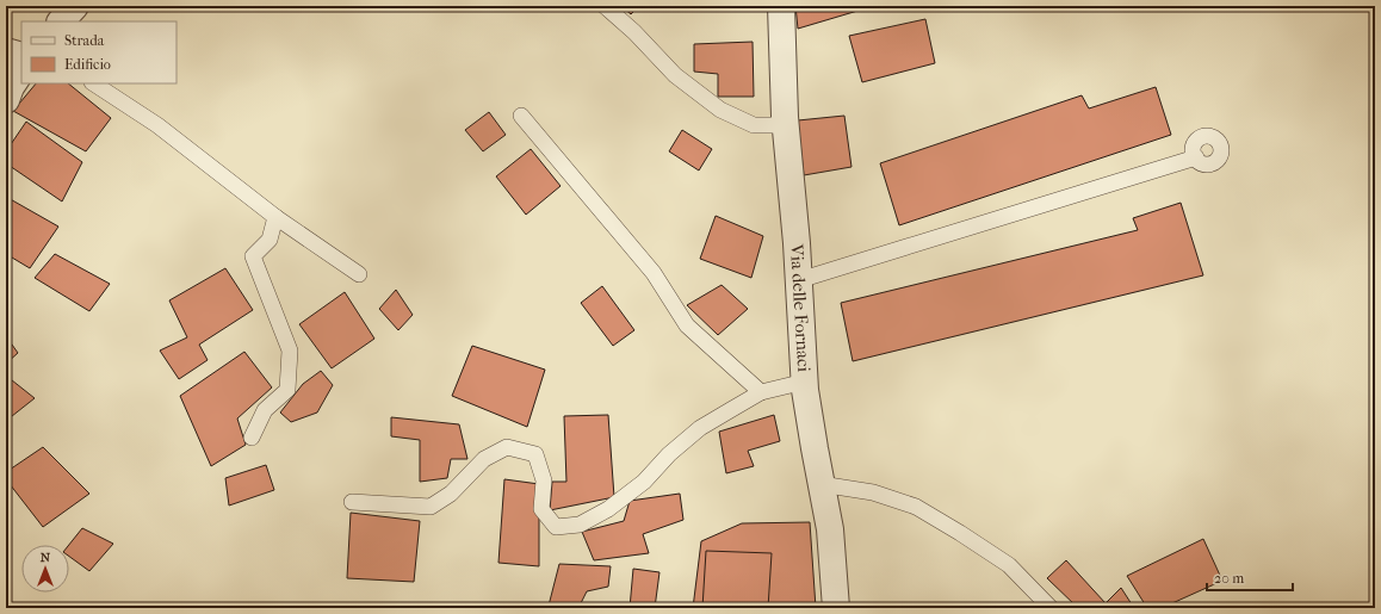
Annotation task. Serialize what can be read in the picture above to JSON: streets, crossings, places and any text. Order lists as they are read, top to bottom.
{
  "streets": {
    "street": ["Via delle Fornaci"]
  },
  "legend": ["Strada", "Edificio"],
  "scale_bar": "20 m",
  "north": "top"
}
